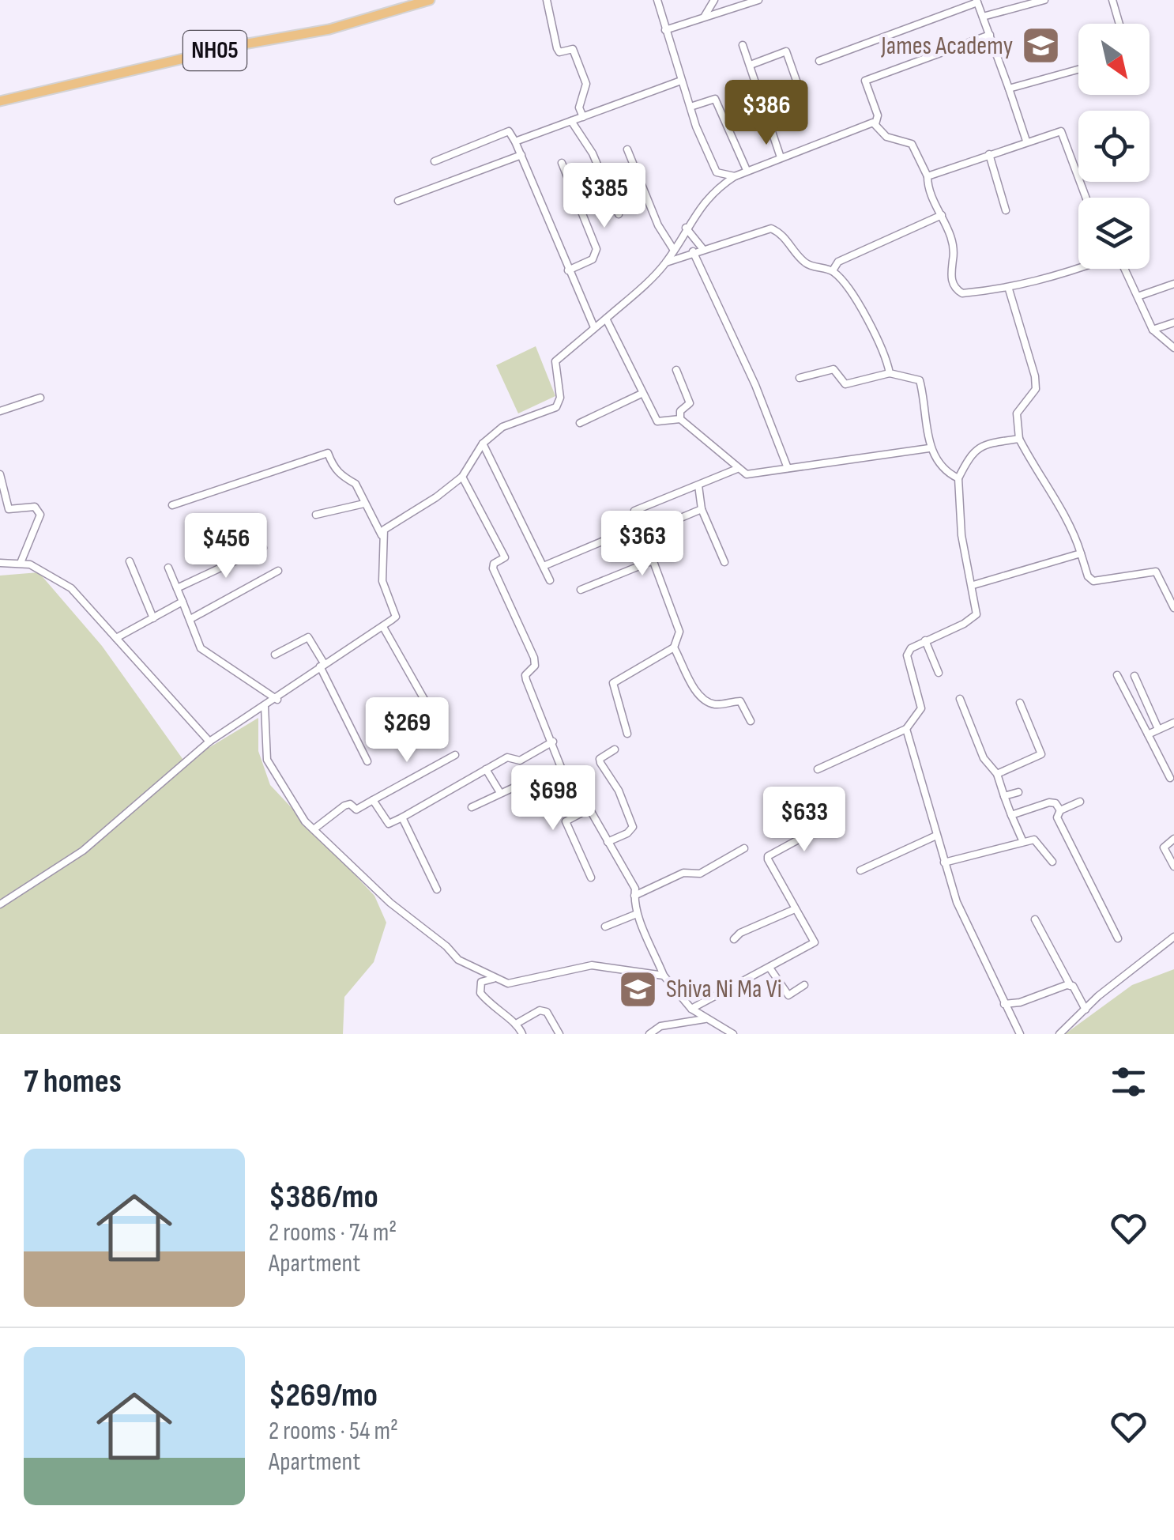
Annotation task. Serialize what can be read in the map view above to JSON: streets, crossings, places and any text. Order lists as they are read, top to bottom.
{
  "streets": {
    "main road": ["NH05"]
  },
  "places": {
    "school or university": ["James Academy", "Shiva Ni Ma Vi"]
  },
  "north": "bottom right",
  "page": {
    "price": [
      "$386",
      "$385",
      "$363",
      "$456",
      "$269",
      "$698",
      "$633"
    ],
    "heading": "7 homes",
    "list": [
      {
        "name": "$386/mo",
        "note": "2 rooms · 74 m² · Apartment"
      },
      {
        "name": "$269/mo",
        "note": "2 rooms · 54 m² · Apartment"
      }
    ]
  }
}
